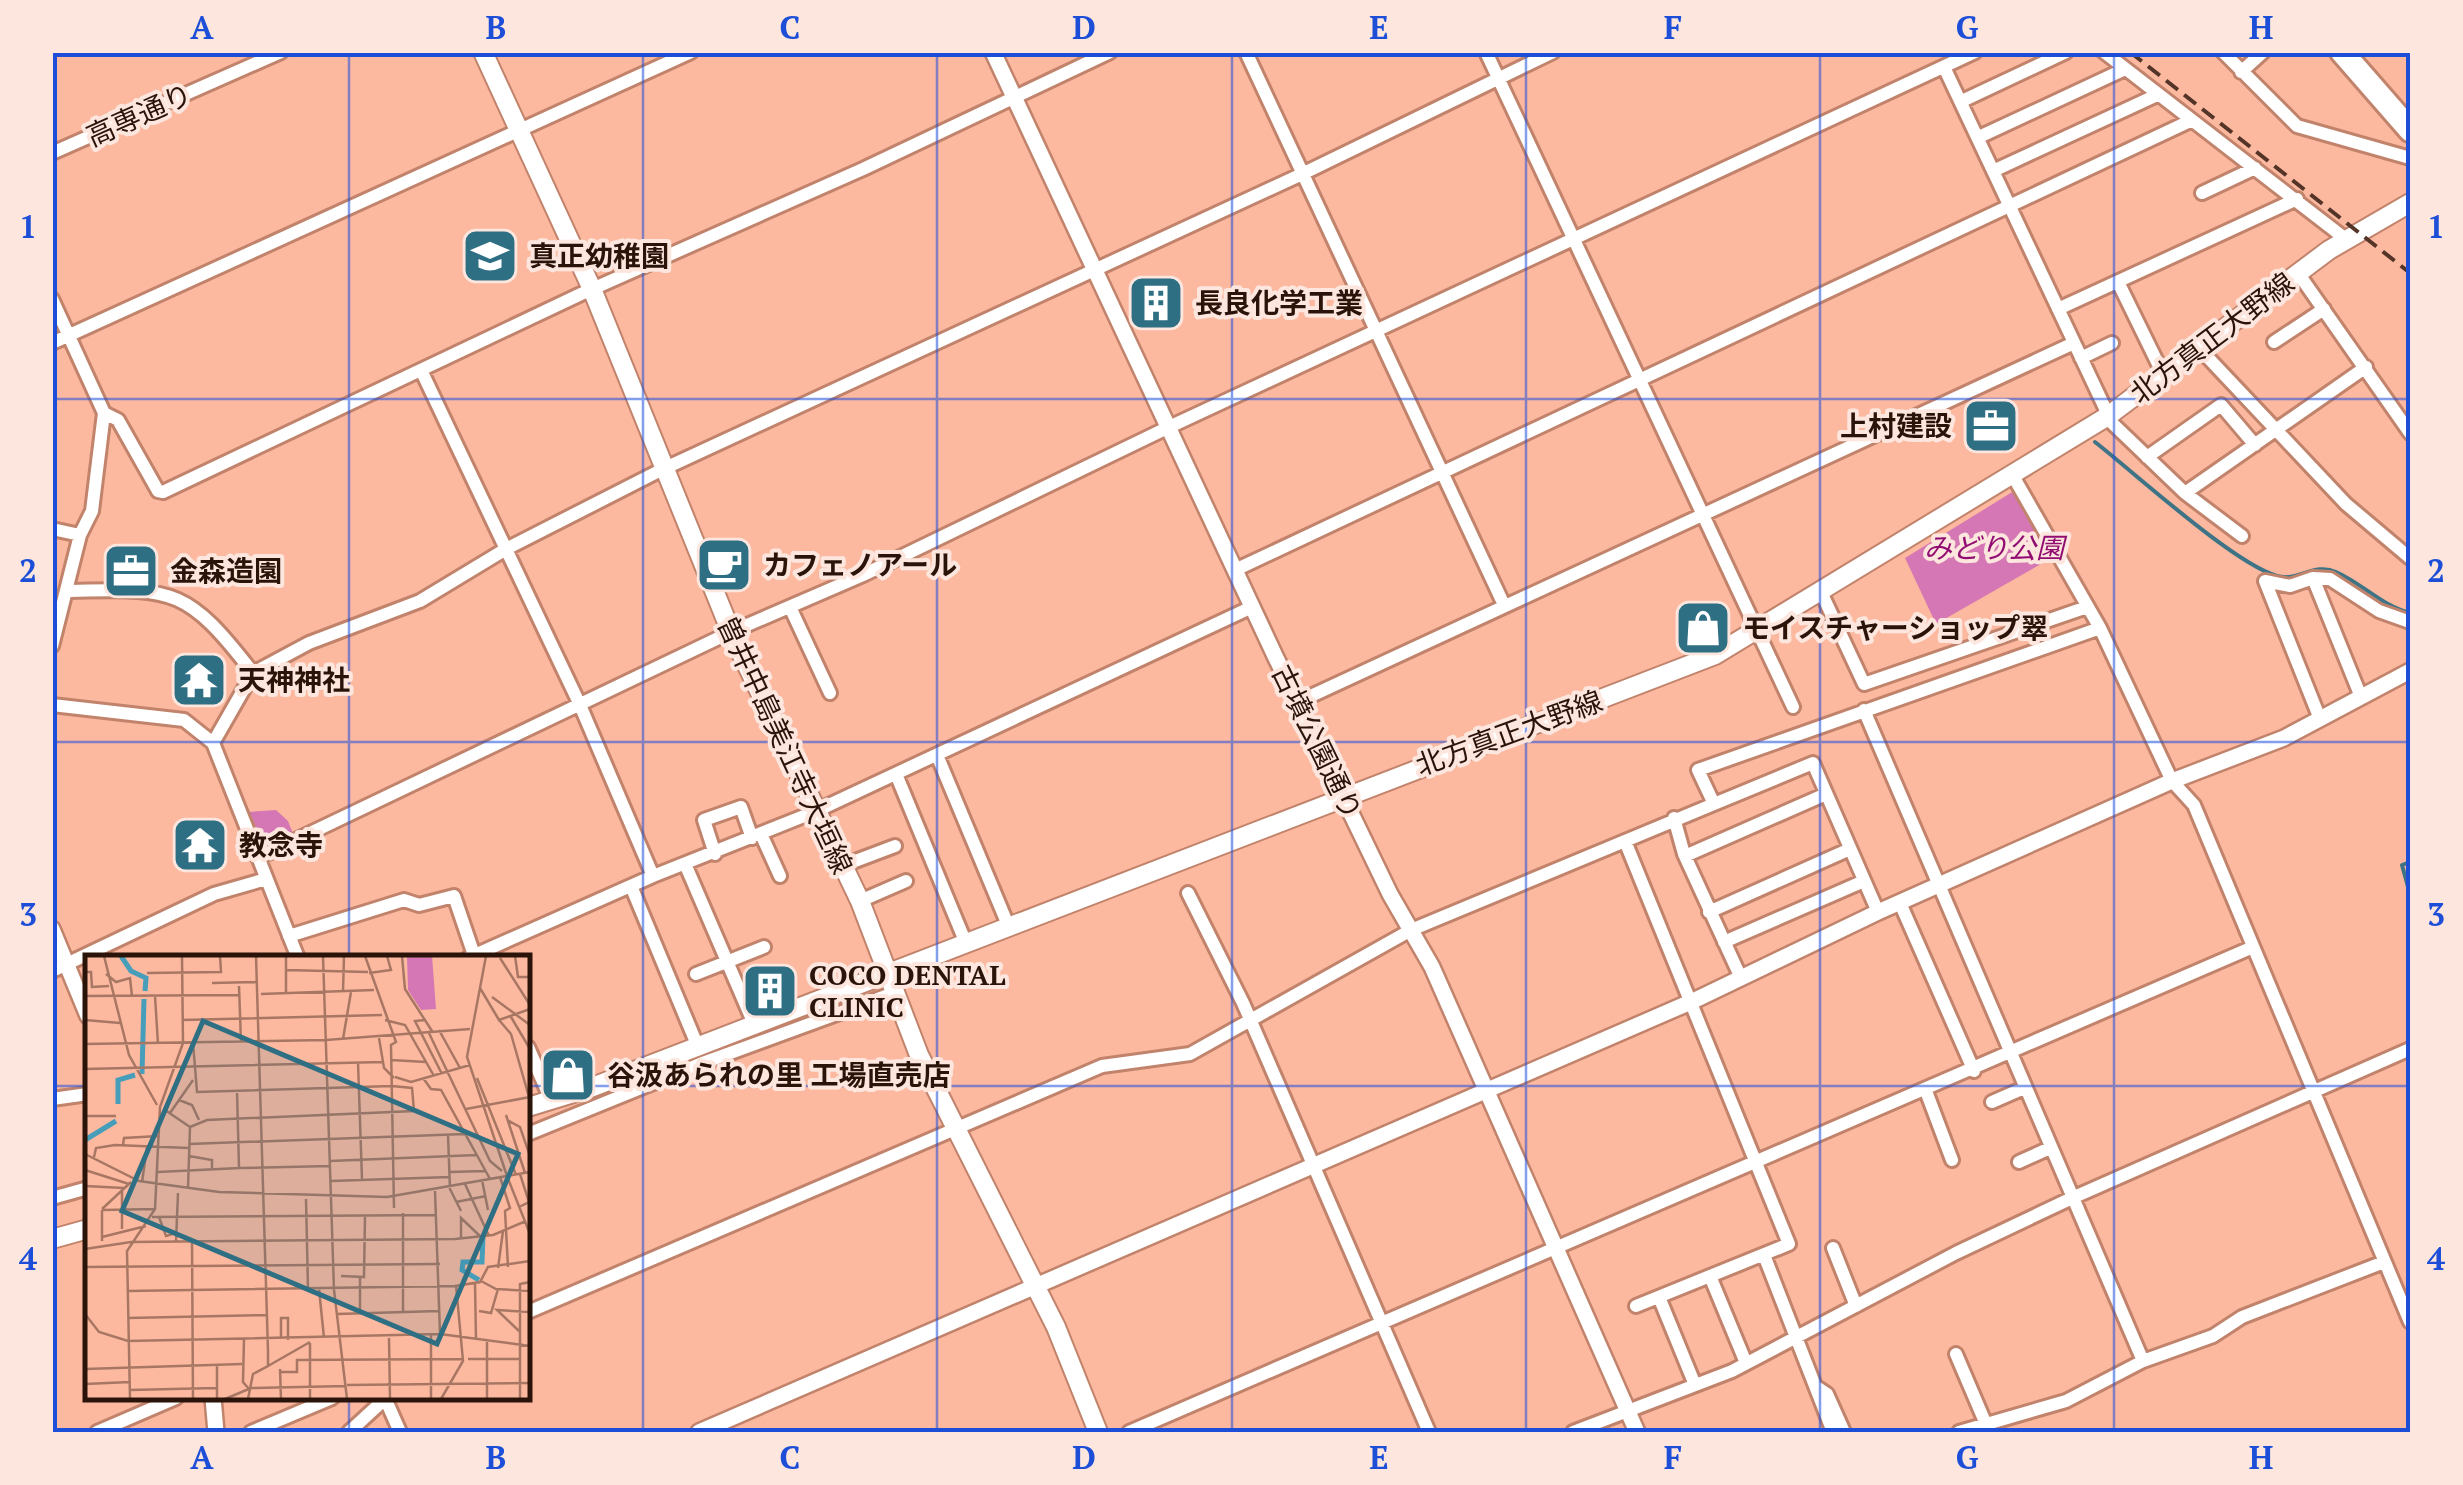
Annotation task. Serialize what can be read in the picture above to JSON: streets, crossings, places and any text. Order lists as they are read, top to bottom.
{
  "streets": {
    "main road": ["北方真正大野線", "曽井中島美江寺大垣線"],
    "street": ["高専通り", "古墳公園通り"]
  },
  "crossings": [
    ["北方真正大野線", "古墳公園通り"],
    ["北方真正大野線", "曽井中島美江寺大垣線"]
  ],
  "parks": ["みどり公園"],
  "places": {
    "school or university": ["真正幼稚園"],
    "building": ["長良化学工業", "COCO DENTAL CLINIC"],
    "office": ["上村建設", "金森造園"],
    "cafe": ["カフェノアール"],
    "shop": ["モイスチャーショップ翠", "谷汲あられの里 工場直売店"],
    "temple": ["天神神社", "教念寺"]
  },
  "grid": {
    "columns": [
      "A",
      "B",
      "C",
      "D",
      "E",
      "F",
      "G",
      "H"
    ],
    "rows": [
      "1",
      "2",
      "3",
      "4"
    ]
  }
}
